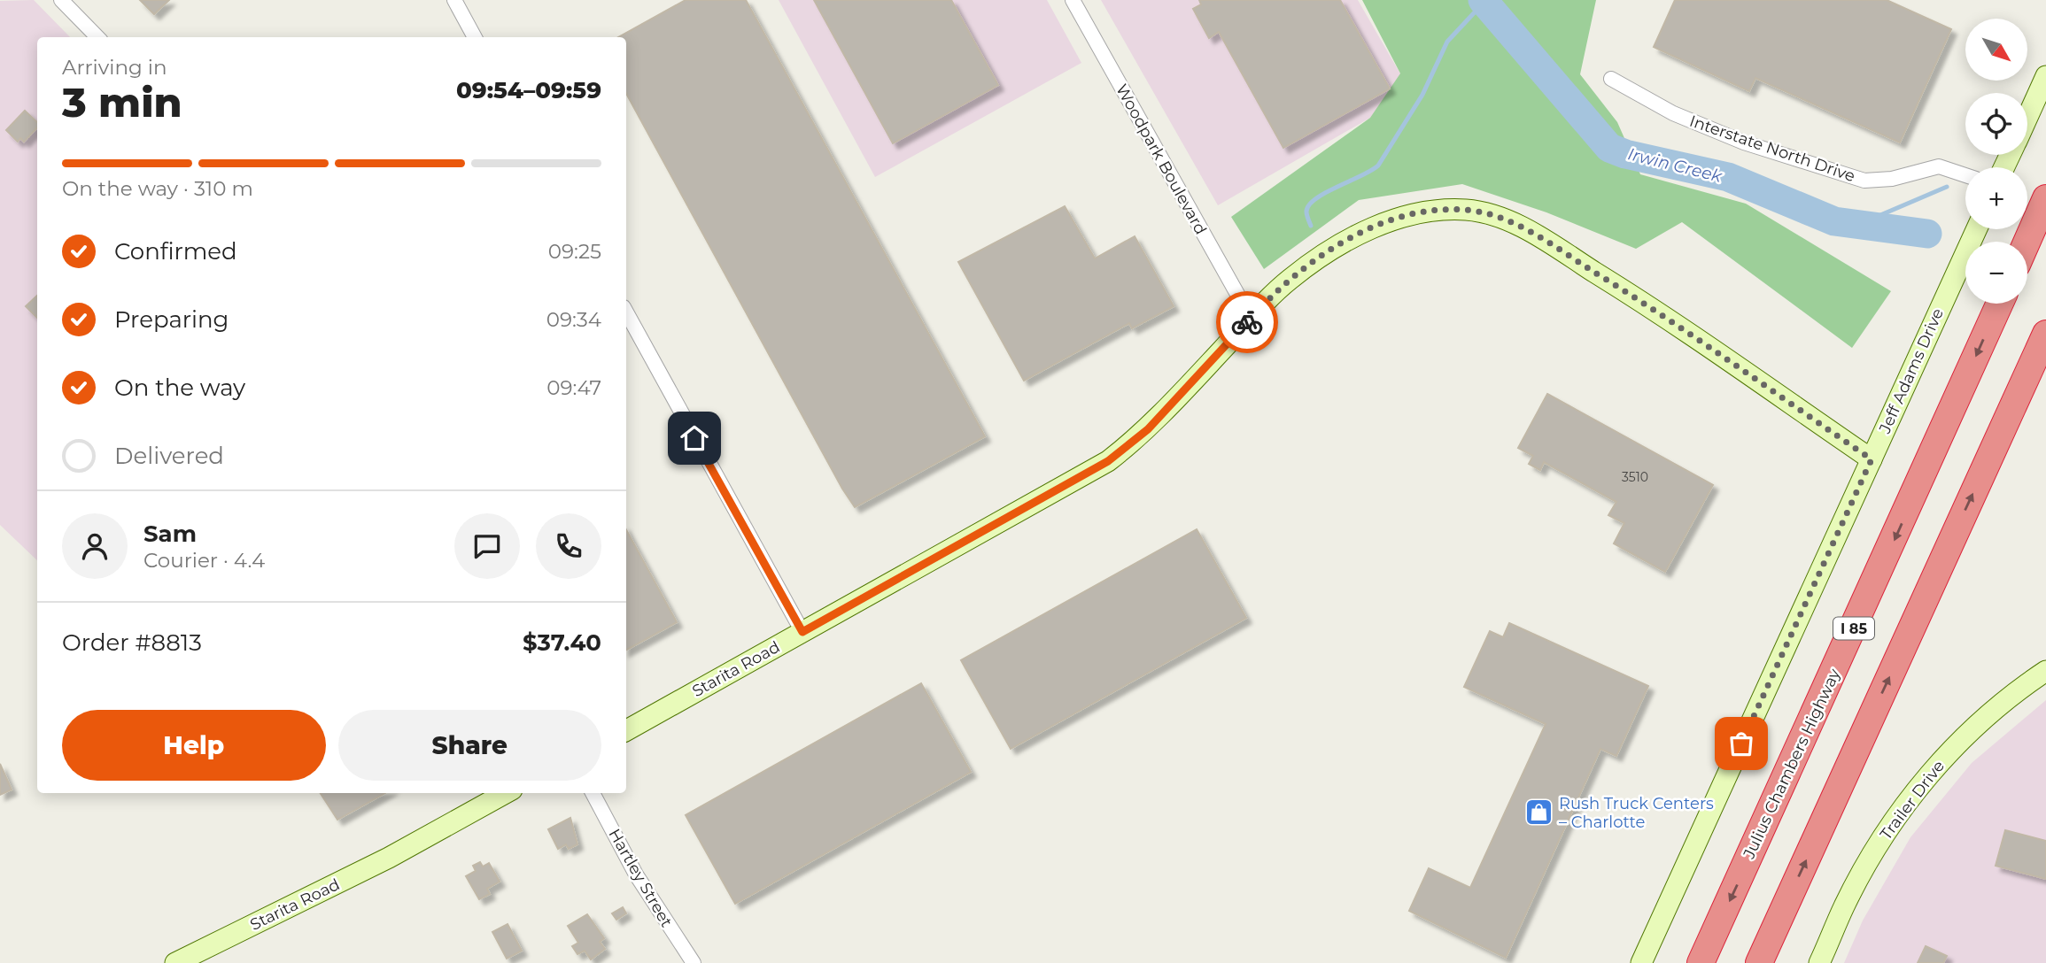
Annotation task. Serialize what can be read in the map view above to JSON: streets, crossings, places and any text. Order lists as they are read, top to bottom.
{
  "streets": {
    "highway": ["I 85", "Julius Chambers Highway"],
    "street": [
      "Interstate North Drive",
      "Woodpark Boulevard",
      "Jeff Adams Drive",
      "Starita Road",
      "Trailer Drive",
      "Hartley Street"
    ]
  },
  "crossings": [
    ["Woodpark Boulevard", "Starita Road"],
    ["Jeff Adams Drive", "Starita Road"]
  ],
  "water": ["Irwin Creek"],
  "places": {
    "shop": ["Rush Truck Centers – Charlotte"]
  },
  "house_numbers": ["3510"],
  "north": "bottom right",
  "page": {
    "map_buttons": ["+", "−"],
    "heading": ["3 min", "Arriving in", "09:54–09:59"],
    "panel": [
      "Sam",
      "Courier · 4.4",
      "Order #8813",
      "$37.40"
    ],
    "bar": "On the way · 310 m",
    "list": [
      ["Confirmed", "09:25"],
      ["Preparing", "09:34"],
      ["On the way", "09:47"],
      "Delivered"
    ],
    "buttons": ["Help", "Share"]
  }
}
